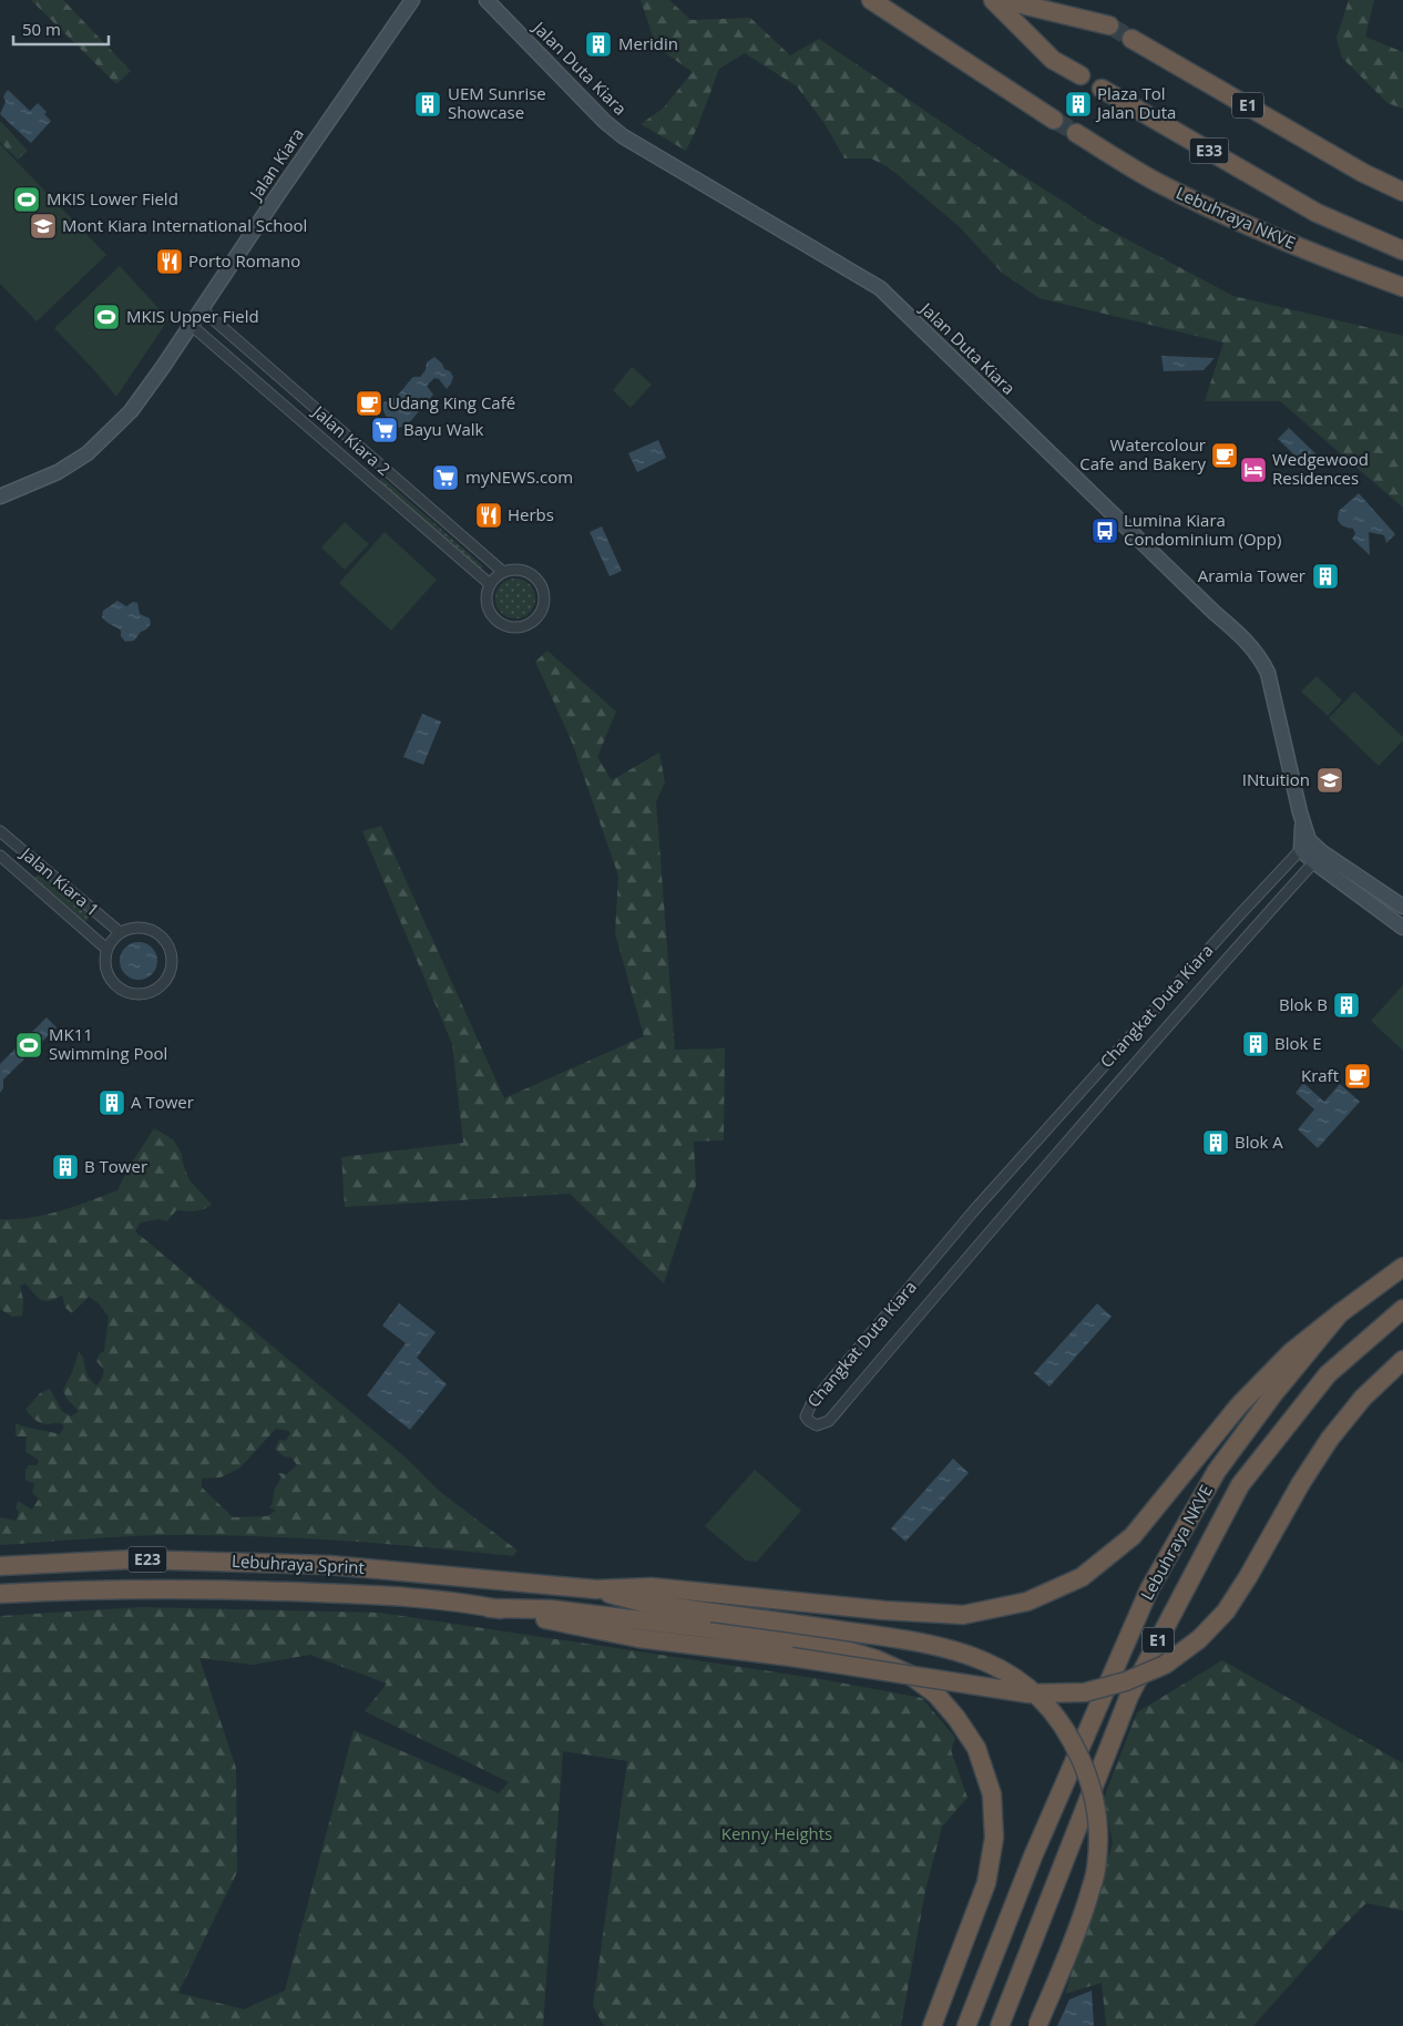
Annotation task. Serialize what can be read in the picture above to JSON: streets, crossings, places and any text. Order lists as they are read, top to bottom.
{
  "streets": {
    "highway": [
      "E1",
      "E33",
      "Lebuhraya NKVE",
      "E23",
      "Lebuhraya Sprint"
    ],
    "main road": ["Jalan Duta Kiara", "Jalan Kiara"],
    "street": ["Jalan Kiara 2", "Jalan Kiara 1", "Changkat Duta Kiara"]
  },
  "crossings": [
    ["Jalan Duta Kiara", "Changkat Duta Kiara"],
    ["Jalan Kiara", "Jalan Kiara 2"]
  ],
  "parks": ["Kenny Heights"],
  "places": {
    "building": [
      "Meridin",
      "UEM Sunrise Showcase",
      "Plaza Tol Jalan Duta",
      "Aramia Tower",
      "Blok B",
      "Blok E",
      "A Tower",
      "Blok A",
      "B Tower"
    ],
    "sports": ["MKIS Lower Field", "MKIS Upper Field", "MK11 Swimming Pool"],
    "school or university": ["Mont Kiara International School", "INtuition"],
    "restaurant": ["Porto Romano", "Herbs"],
    "cafe": ["Udang King Café", "Watercolour Cafe and Bakery", "Kraft"],
    "supermarket": ["Bayu Walk", "myNEWS.com"],
    "hotel": ["Wedgewood Residences"],
    "bus stop": ["Lumina Kiara Condominium (Opp)"]
  },
  "scale_bar": "50 m"
}
